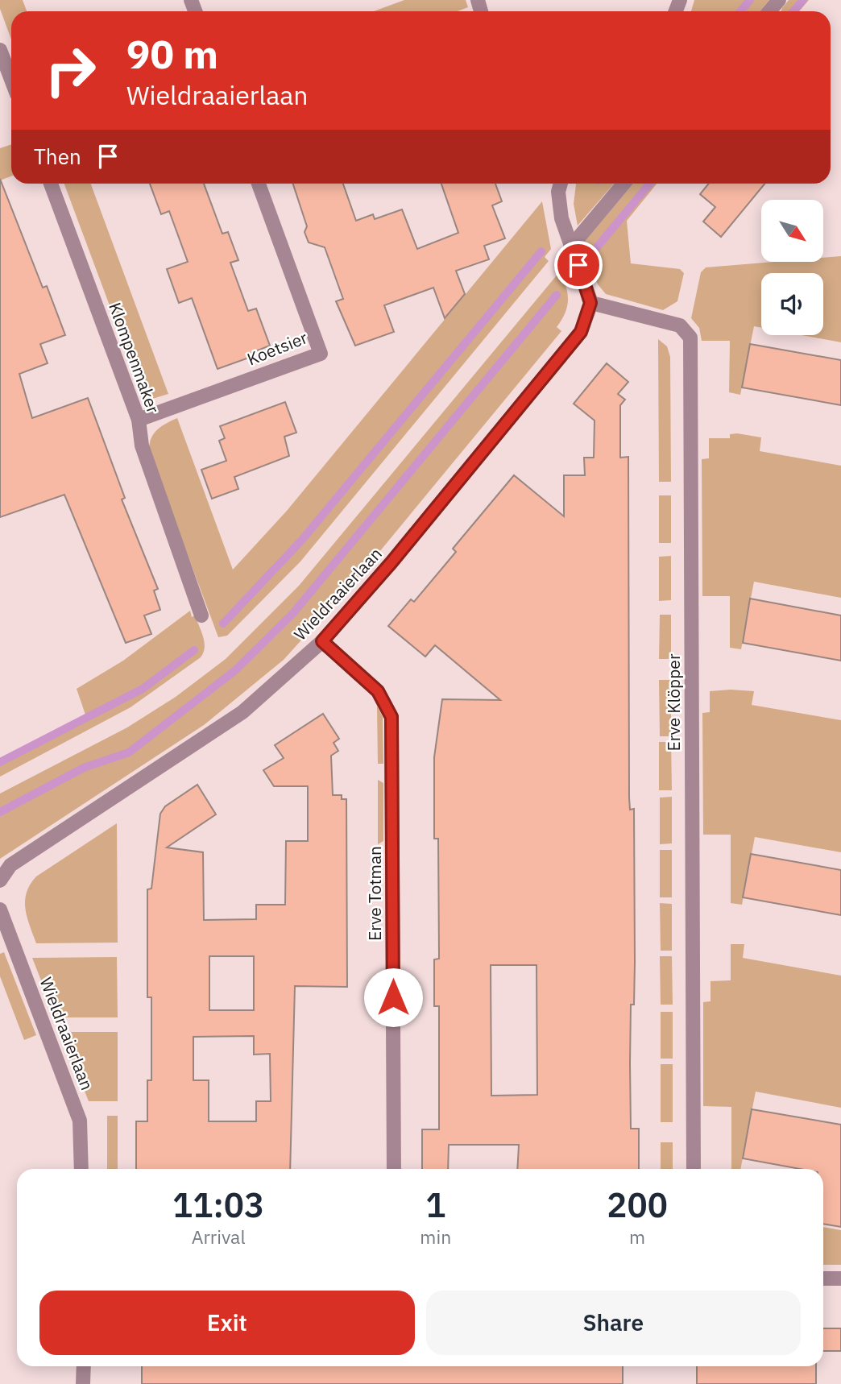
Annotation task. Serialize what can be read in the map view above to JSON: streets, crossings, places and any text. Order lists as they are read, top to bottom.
{
  "streets": {
    "street": [
      "Koetsier",
      "Klompenmaker",
      "Wieldraaierlaan",
      "Erve Klöpper",
      "Erve Totman"
    ]
  },
  "crossings": [
    ["Koetsier", "Klompenmaker"],
    ["Wieldraaierlaan", "Erve Klöpper"],
    ["Wieldraaierlaan", "Erve Totman"]
  ],
  "north": "bottom right",
  "page": {
    "turn": ["90 m", "Wieldraaierlaan"],
    "then": "Then",
    "eta": [
      "11:03",
      "Arrival",
      "1",
      "min",
      "200",
      "m"
    ],
    "buttons": ["Exit", "Share"]
  }
}
